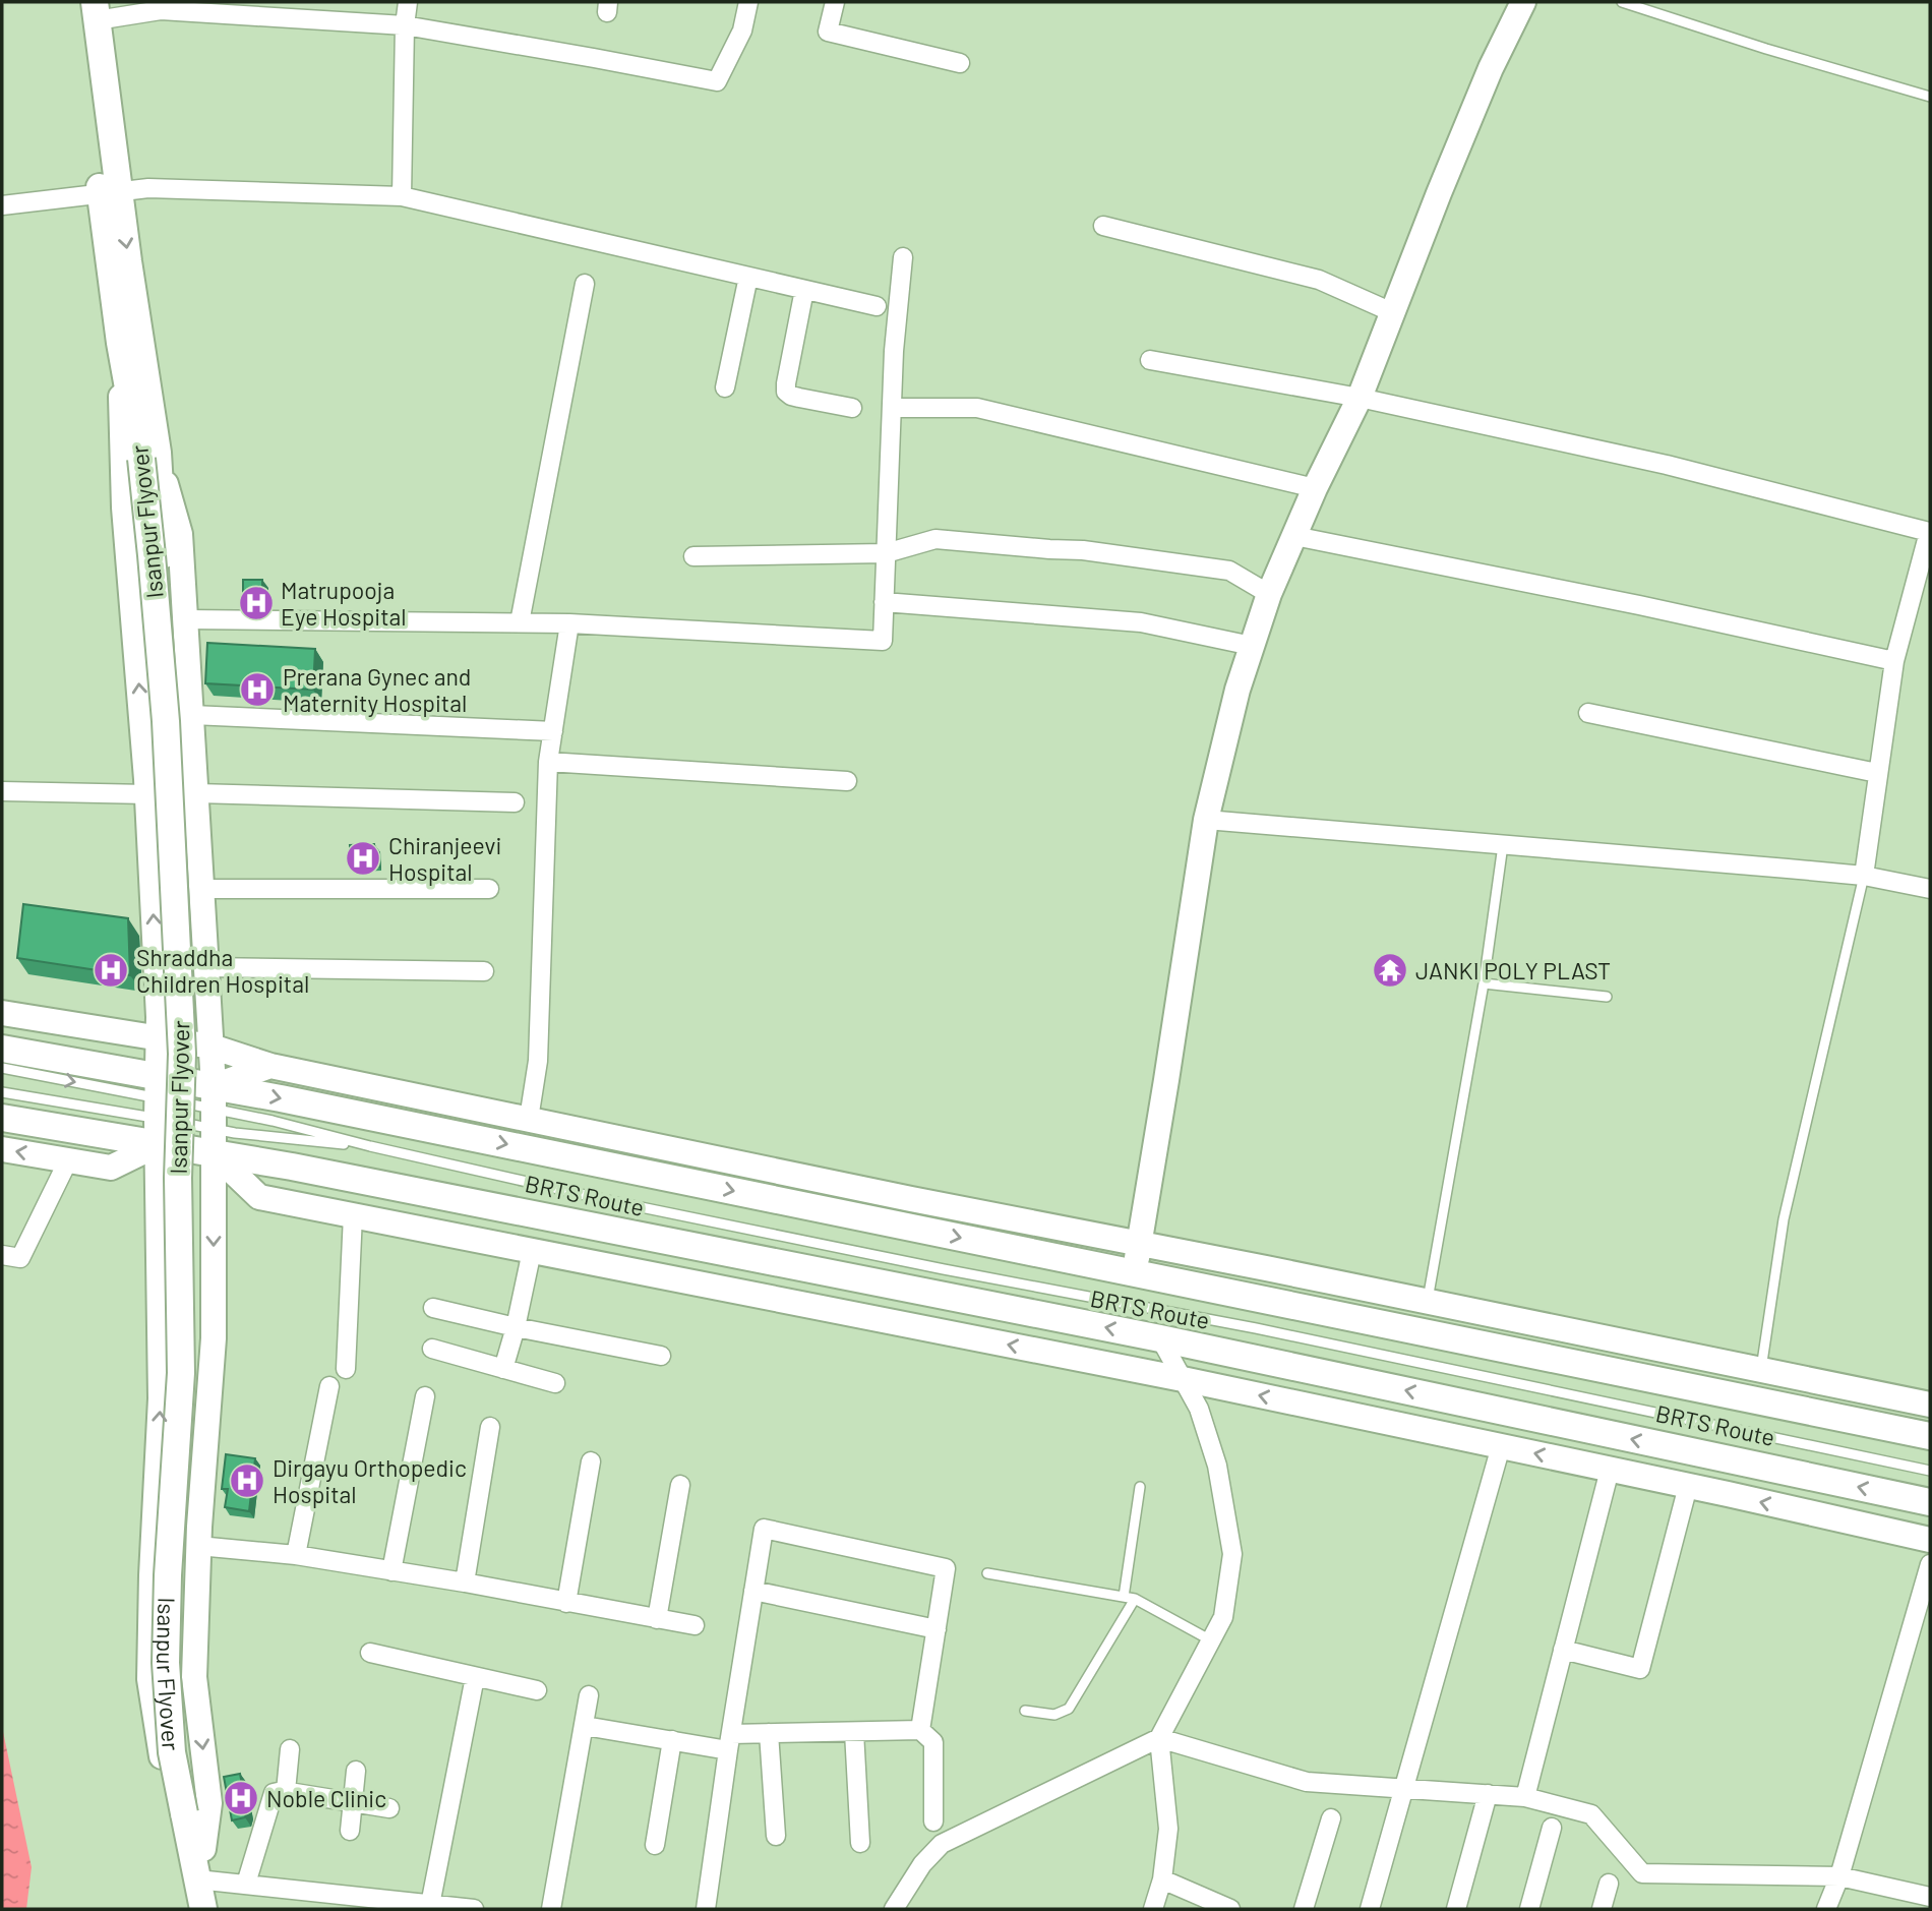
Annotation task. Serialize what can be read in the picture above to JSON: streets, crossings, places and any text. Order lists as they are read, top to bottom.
{
  "streets": {
    "main road": ["Isanpur Flyover"],
    "lane": ["BRTS Route"]
  },
  "places": {
    "hospital": [
      "Matrupooja Eye Hospital",
      "Prerana Gynec and Maternity Hospital",
      "Chiranjeevi Hospital",
      "Shraddha Children Hospital",
      "Dirgayu Orthopedic Hospital",
      "Noble Clinic"
    ],
    "temple": ["JANKI POLY PLAST"]
  }
}
